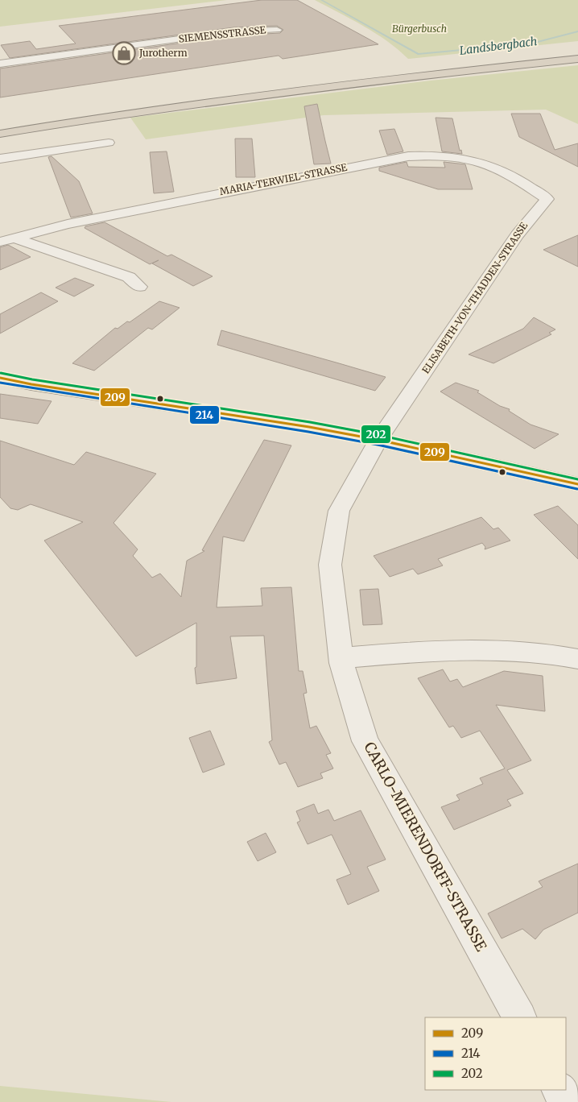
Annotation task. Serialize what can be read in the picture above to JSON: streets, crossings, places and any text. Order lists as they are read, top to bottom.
{
  "streets": {
    "street": [
      "SIEMENSSTRASSE",
      "MARIA-TERWIEL-STRASSE",
      "ELISABETH-VON-THADDEN-STRASSE",
      "CARLO-MIERENDORFF-STRASSE"
    ]
  },
  "crossings": [
    ["MARIA-TERWIEL-STRASSE", "ELISABETH-VON-THADDEN-STRASSE"],
    ["ELISABETH-VON-THADDEN-STRASSE", "CARLO-MIERENDORFF-STRASSE"]
  ],
  "water": ["Landsbergbach"],
  "parks": ["Bürgerbusch"],
  "places": {
    "shop": ["Jurotherm"]
  },
  "lines": ["transit line 202", "transit line 209", "transit line 214"],
  "legend": ["209", "214", "202"]
}
